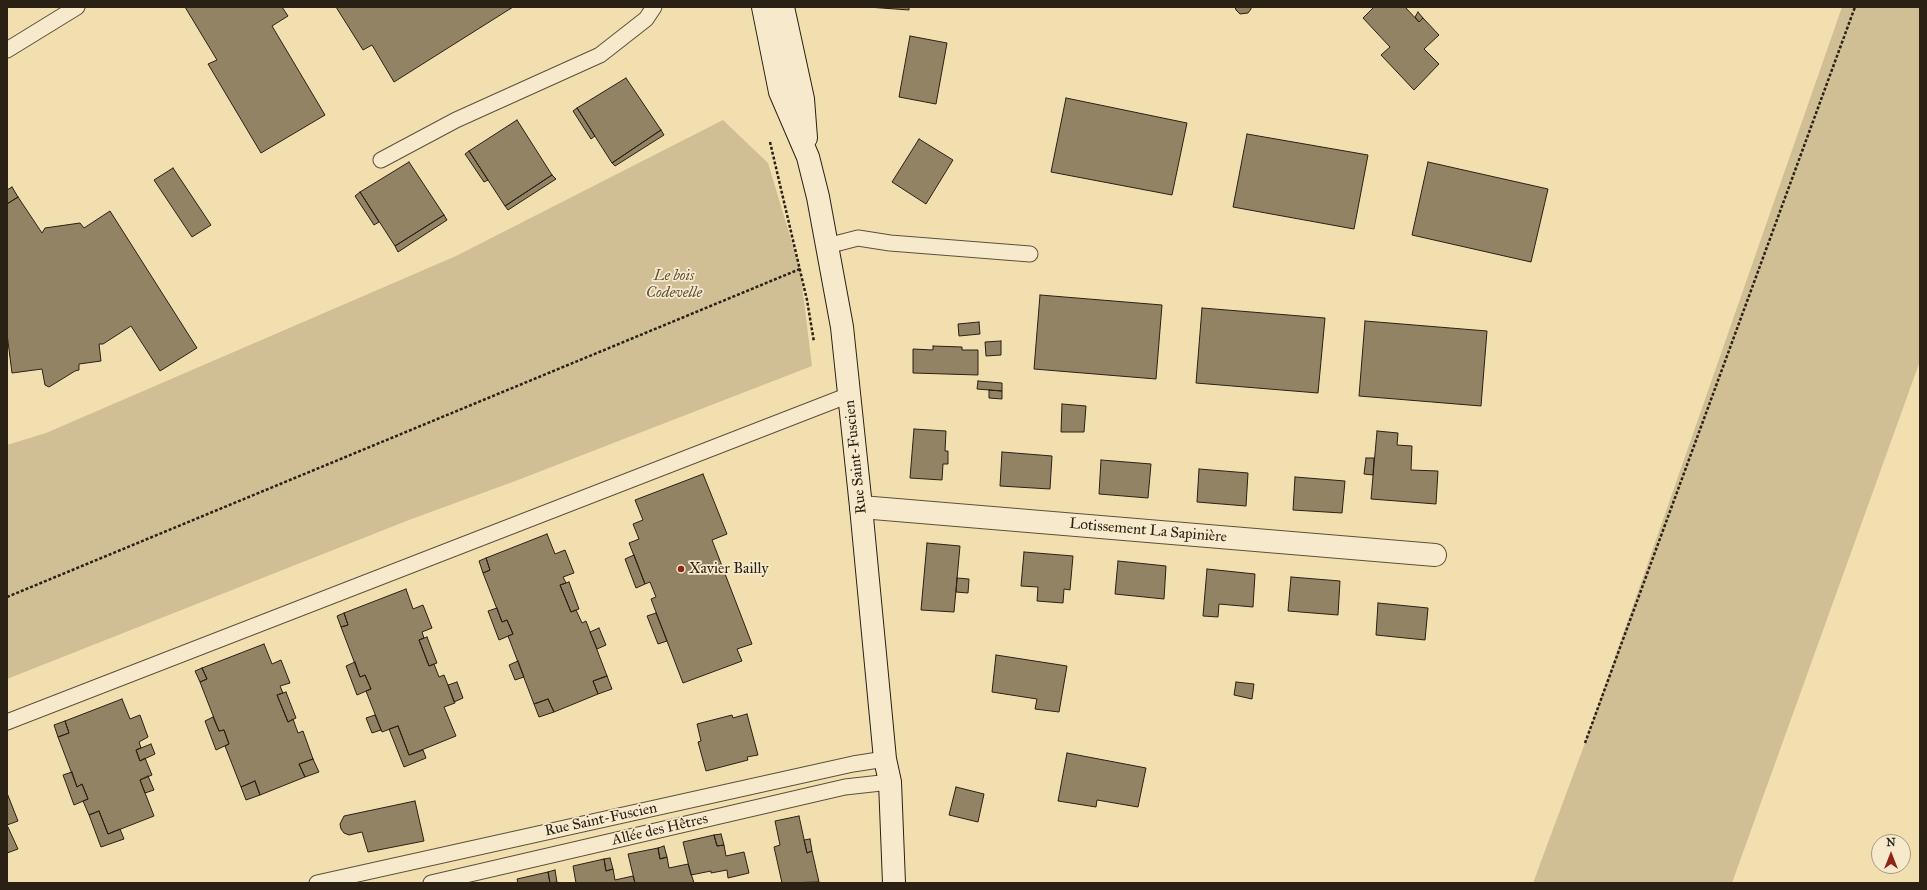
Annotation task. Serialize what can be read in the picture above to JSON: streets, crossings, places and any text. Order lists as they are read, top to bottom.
{
  "streets": {
    "main road": ["Rue Saint-Fuscien", "Lotissement La Sapinière"],
    "lane": ["Allée des Hêtres"]
  },
  "crossings": [
    ["Rue Saint-Fuscien", "Lotissement La Sapinière"],
    ["Rue Saint-Fuscien", "Allée des Hêtres"]
  ],
  "parks": ["Le bois Codevelle"],
  "places": ["Xavier Bailly"],
  "north": "top"
}
